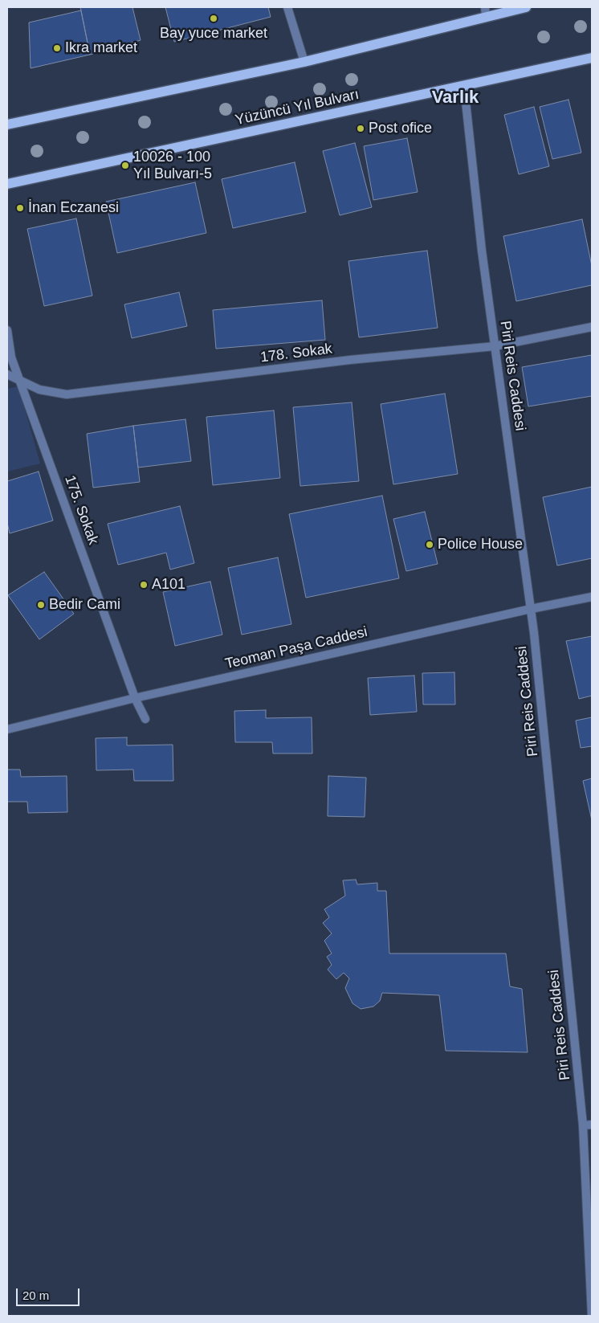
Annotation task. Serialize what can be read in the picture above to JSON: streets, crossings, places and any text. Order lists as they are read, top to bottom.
{
  "streets": {
    "main road": ["Yüzüncü Yıl Bulvarı"],
    "street": [
      "178. Sokak",
      "Piri Reis Caddesi",
      "175. Sokak",
      "Teoman Paşa Caddesi"
    ]
  },
  "crossings": [
    ["Yüzüncü Yıl Bulvarı", "Piri Reis Caddesi"],
    ["178. Sokak", "Piri Reis Caddesi"],
    ["178. Sokak", "175. Sokak"],
    ["Piri Reis Caddesi", "Teoman Paşa Caddesi"],
    ["175. Sokak", "Teoman Paşa Caddesi"]
  ],
  "districts": ["Varlık"],
  "places": [
    "Bay yuce market",
    "Ikra market",
    "Post ofice",
    "10026 - 100 Yıl Bulvarı-5",
    "İnan Eczanesi",
    "Police House",
    "A101",
    "Bedir Cami"
  ],
  "scale_bar": "20 m"
}
